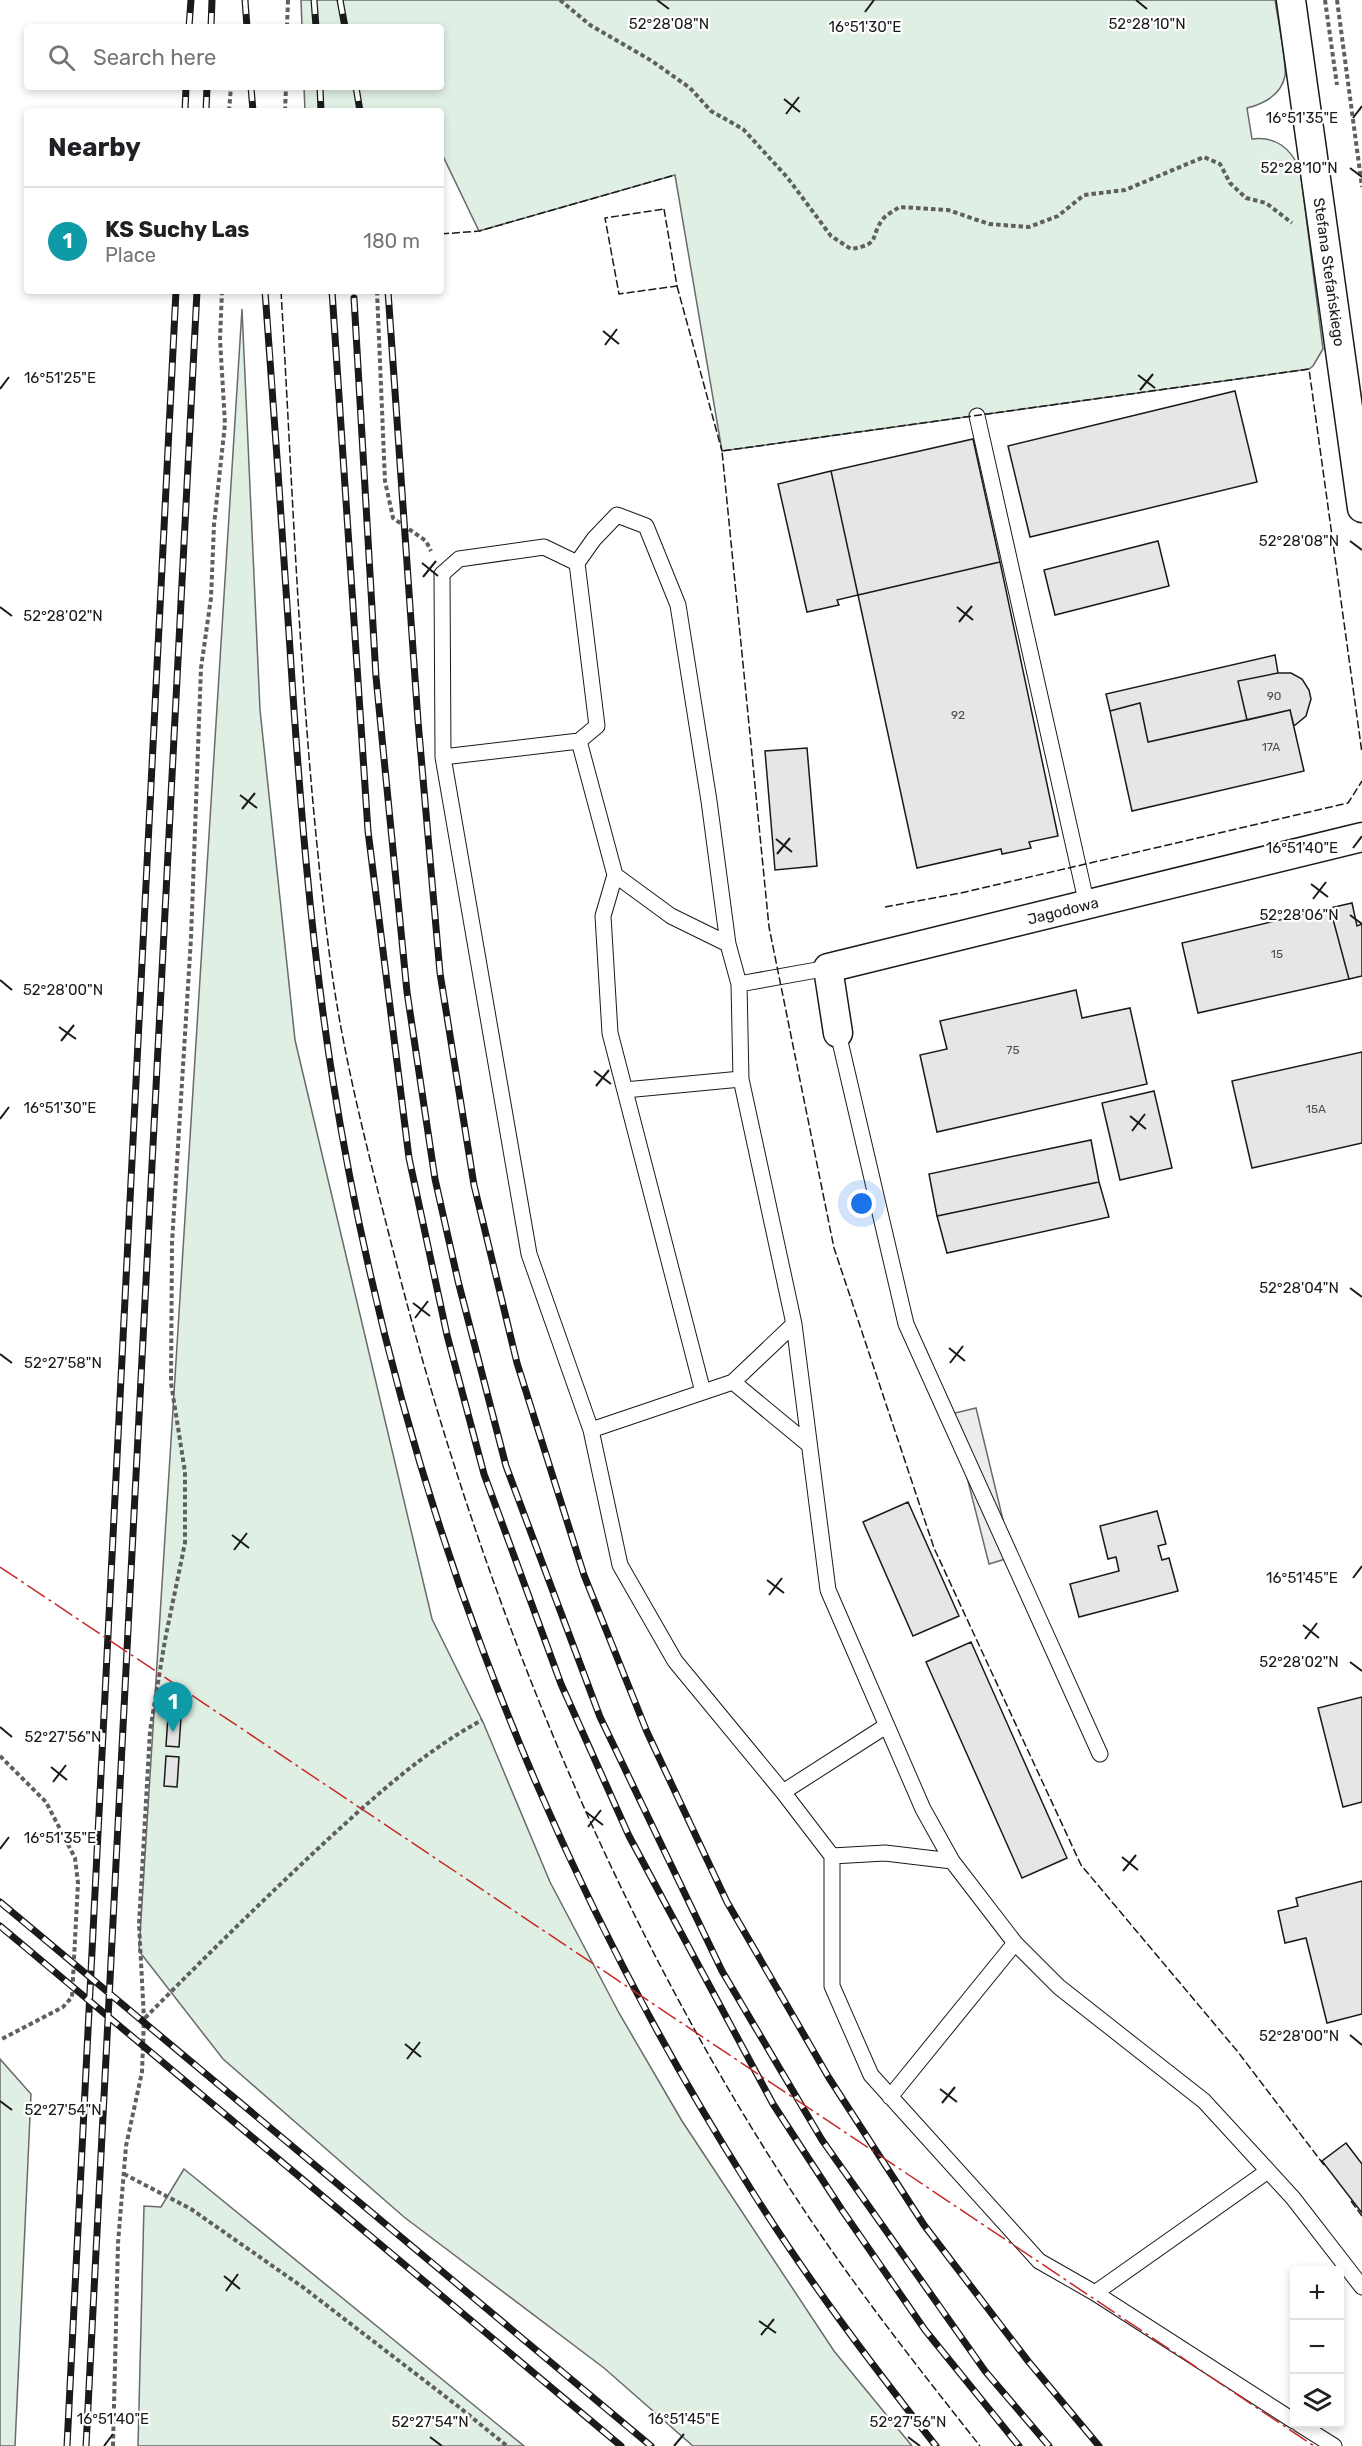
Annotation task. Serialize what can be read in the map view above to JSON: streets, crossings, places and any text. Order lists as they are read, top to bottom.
{
  "streets": {
    "street": ["Stefana Stefańskiego", "Jagodowa"]
  },
  "house_numbers": [
    "90",
    "92",
    "17A",
    "15",
    "75",
    "15A"
  ],
  "page": {
    "search": "Search here",
    "heading": "Nearby",
    "list": [
      {
        "mark": "1",
        "name": "KS Suchy Las",
        "note": "Place",
        "value": "180 m"
      }
    ],
    "pins": "1",
    "map_buttons": ["+", "−"]
  },
  "coordinates": [
    "52°28'08\"N",
    "52°28'10\"N",
    "16°51'30\"E",
    "16°51'35\"E",
    "16°51'25\"E",
    "52°28'02\"N",
    "16°51'40\"E",
    "52°28'06\"N",
    "52°28'00\"N",
    "52°28'04\"N",
    "52°27'58\"N",
    "16°51'45\"E",
    "52°27'56\"N",
    "52°27'54\"N"
  ]
}
